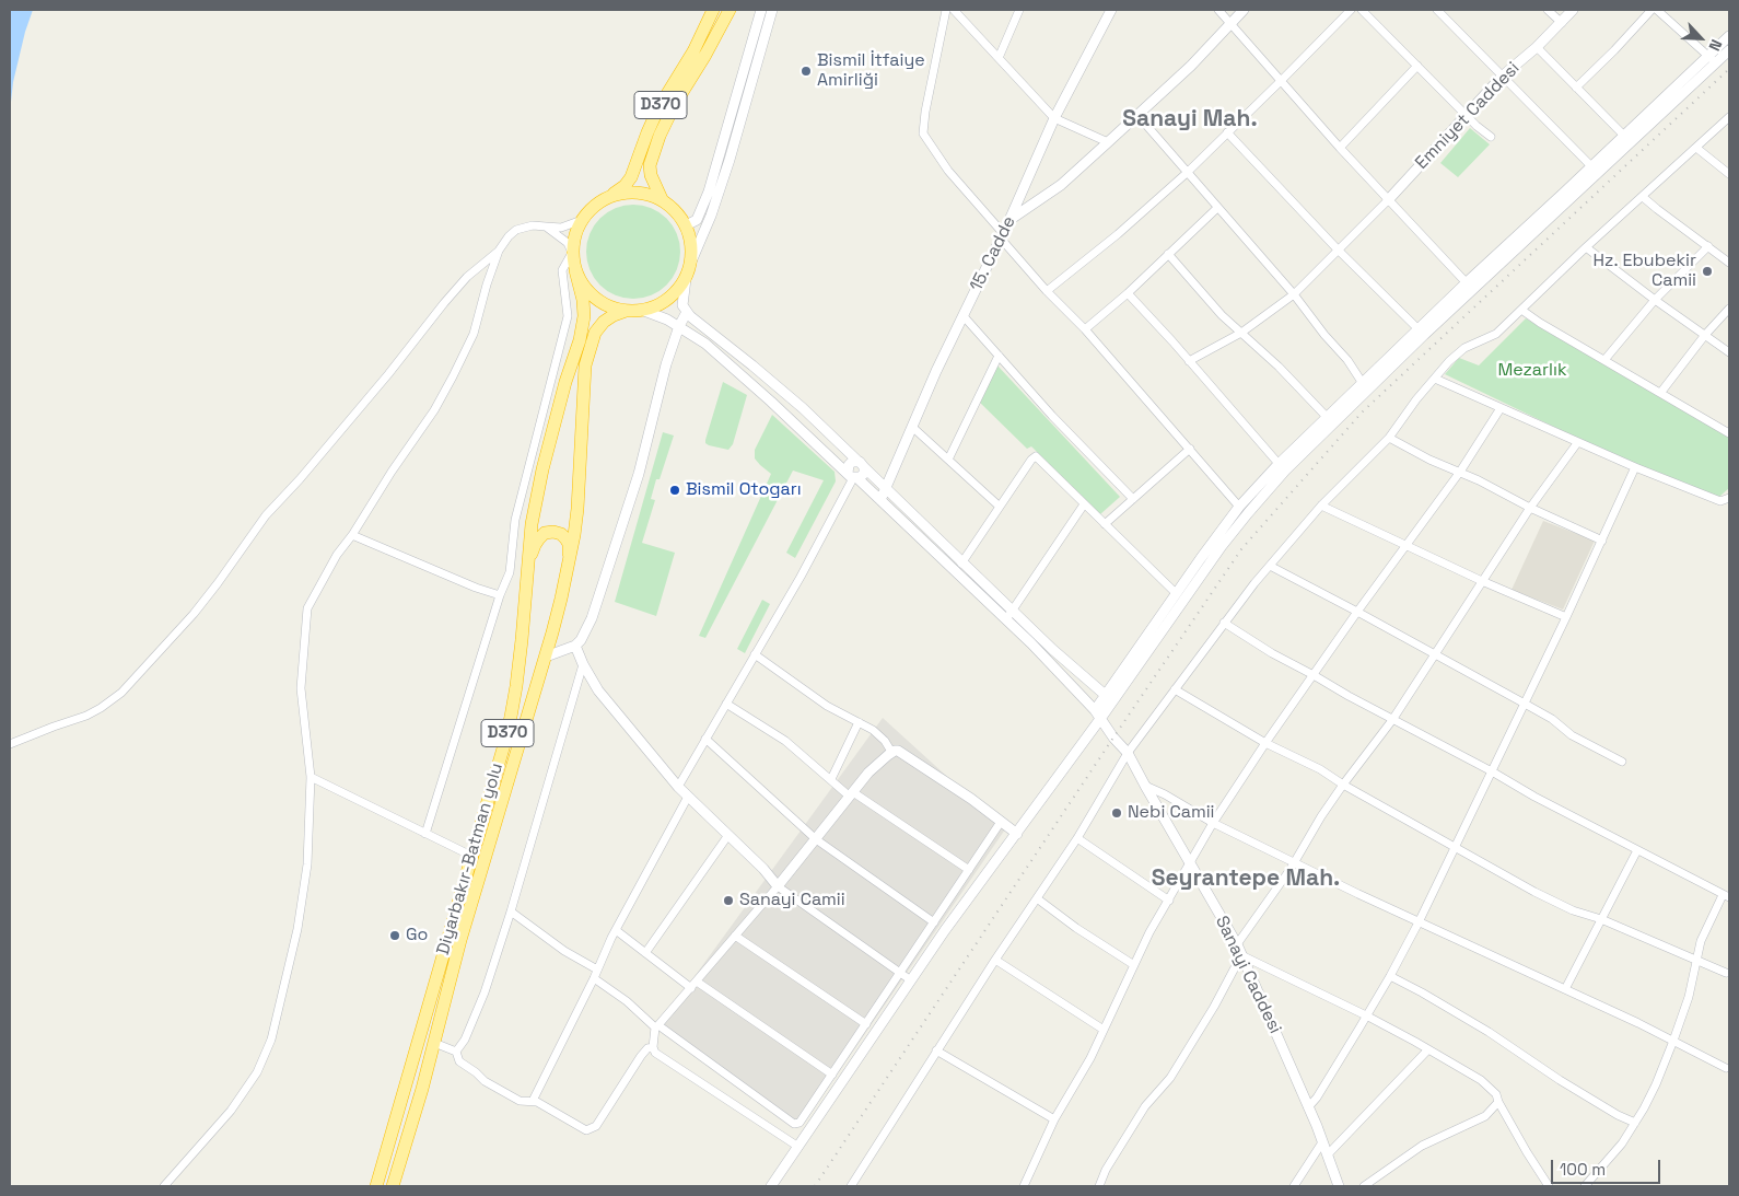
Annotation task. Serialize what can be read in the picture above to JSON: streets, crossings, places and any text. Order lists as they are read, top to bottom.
{
  "streets": {
    "highway": ["D370", "Diyarbakır-Batman yolu"],
    "street": ["Emniyet Caddesi", "15. Cadde", "Sanayi Caddesi"]
  },
  "crossings": [
    ["D370", "Diyarbakır-Batman yolu"]
  ],
  "districts": ["Sanayi Mah.", "Seyrantepe Mah."],
  "parks": ["Mezarlık"],
  "places": [
    "Bismil İtfaiye Amirliği",
    "Hz. Ebubekir Camii",
    "Bismil Otogarı",
    "Nebi Camii",
    "Sanayi Camii",
    "Go"
  ],
  "scale_bar": "100 m",
  "north": "bottom right"
}
